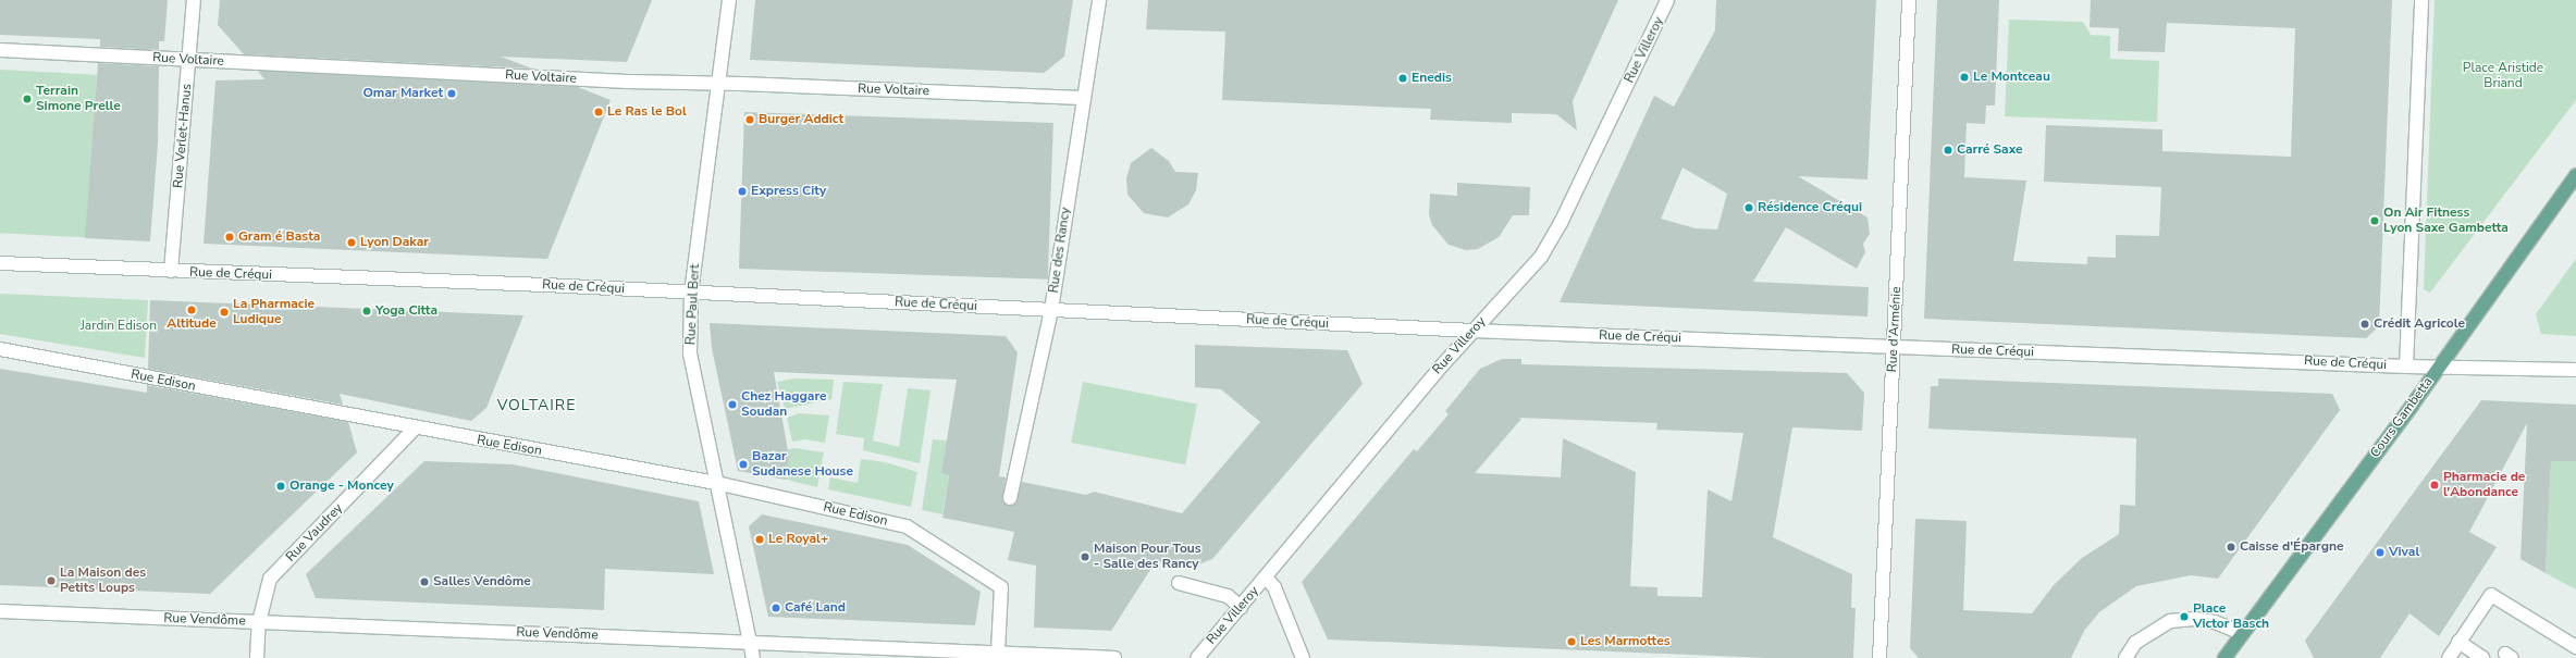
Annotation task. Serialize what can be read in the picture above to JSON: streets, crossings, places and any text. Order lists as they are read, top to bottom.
{
  "streets": {
    "main road": ["Cours Gambetta"],
    "street": [
      "Rue Villeroy",
      "Rue Voltaire",
      "Rue Verlet-Hanus",
      "Rue des Rancy",
      "Rue de Créqui",
      "Rue Paul Bert",
      "Rue d’Arménie",
      "Rue Edison",
      "Rue Vaudrey",
      "Rue Vendôme"
    ]
  },
  "crossings": [
    ["Rue Villeroy", "Rue de Créqui"],
    ["Rue Voltaire", "Rue Verlet-Hanus"],
    ["Rue Voltaire", "Rue des Rancy"],
    ["Rue Voltaire", "Rue Paul Bert"],
    ["Rue Verlet-Hanus", "Rue de Créqui"],
    ["Rue des Rancy", "Rue de Créqui"],
    ["Rue de Créqui", "Rue Paul Bert"],
    ["Rue de Créqui", "Rue d’Arménie"],
    ["Rue de Créqui", "Cours Gambetta"],
    ["Rue Paul Bert", "Rue Edison"],
    ["Rue Paul Bert", "Rue Vendôme"],
    ["Rue Edison", "Rue Vaudrey"],
    ["Rue Edison", "Rue Vendôme"],
    ["Rue Vaudrey", "Rue Vendôme"]
  ],
  "districts": ["VOLTAIRE"],
  "parks": ["Place Aristide Briand", "Jardin Edison"],
  "places": [
    "Le Montceau",
    "Enedis",
    "Omar Market",
    "Terrain Simone Prelle",
    "Le Ras le Bol",
    "Burger Addict",
    "Carré Saxe",
    "Express City",
    "Résidence Créqui",
    "On Air Fitness Lyon Saxe Gambetta",
    "Gram é Basta",
    "Lyon Dakar",
    "Altitude",
    "Yoga Citta",
    "La Pharmacie Ludique",
    "Crédit Agricole",
    "Chez Haggare Soudan",
    "Bazar Sudanese House",
    "Pharmacie de l'Abondance",
    "Orange - Moncey",
    "Le Royal+",
    "Caisse d'Épargne",
    "Vival",
    "Maison Pour Tous - Salle des Rancy",
    "La Maison des Petits Loups",
    "Salles Vendôme",
    "Café Land",
    "Place Victor Basch",
    "Les Marmottes"
  ]
}
